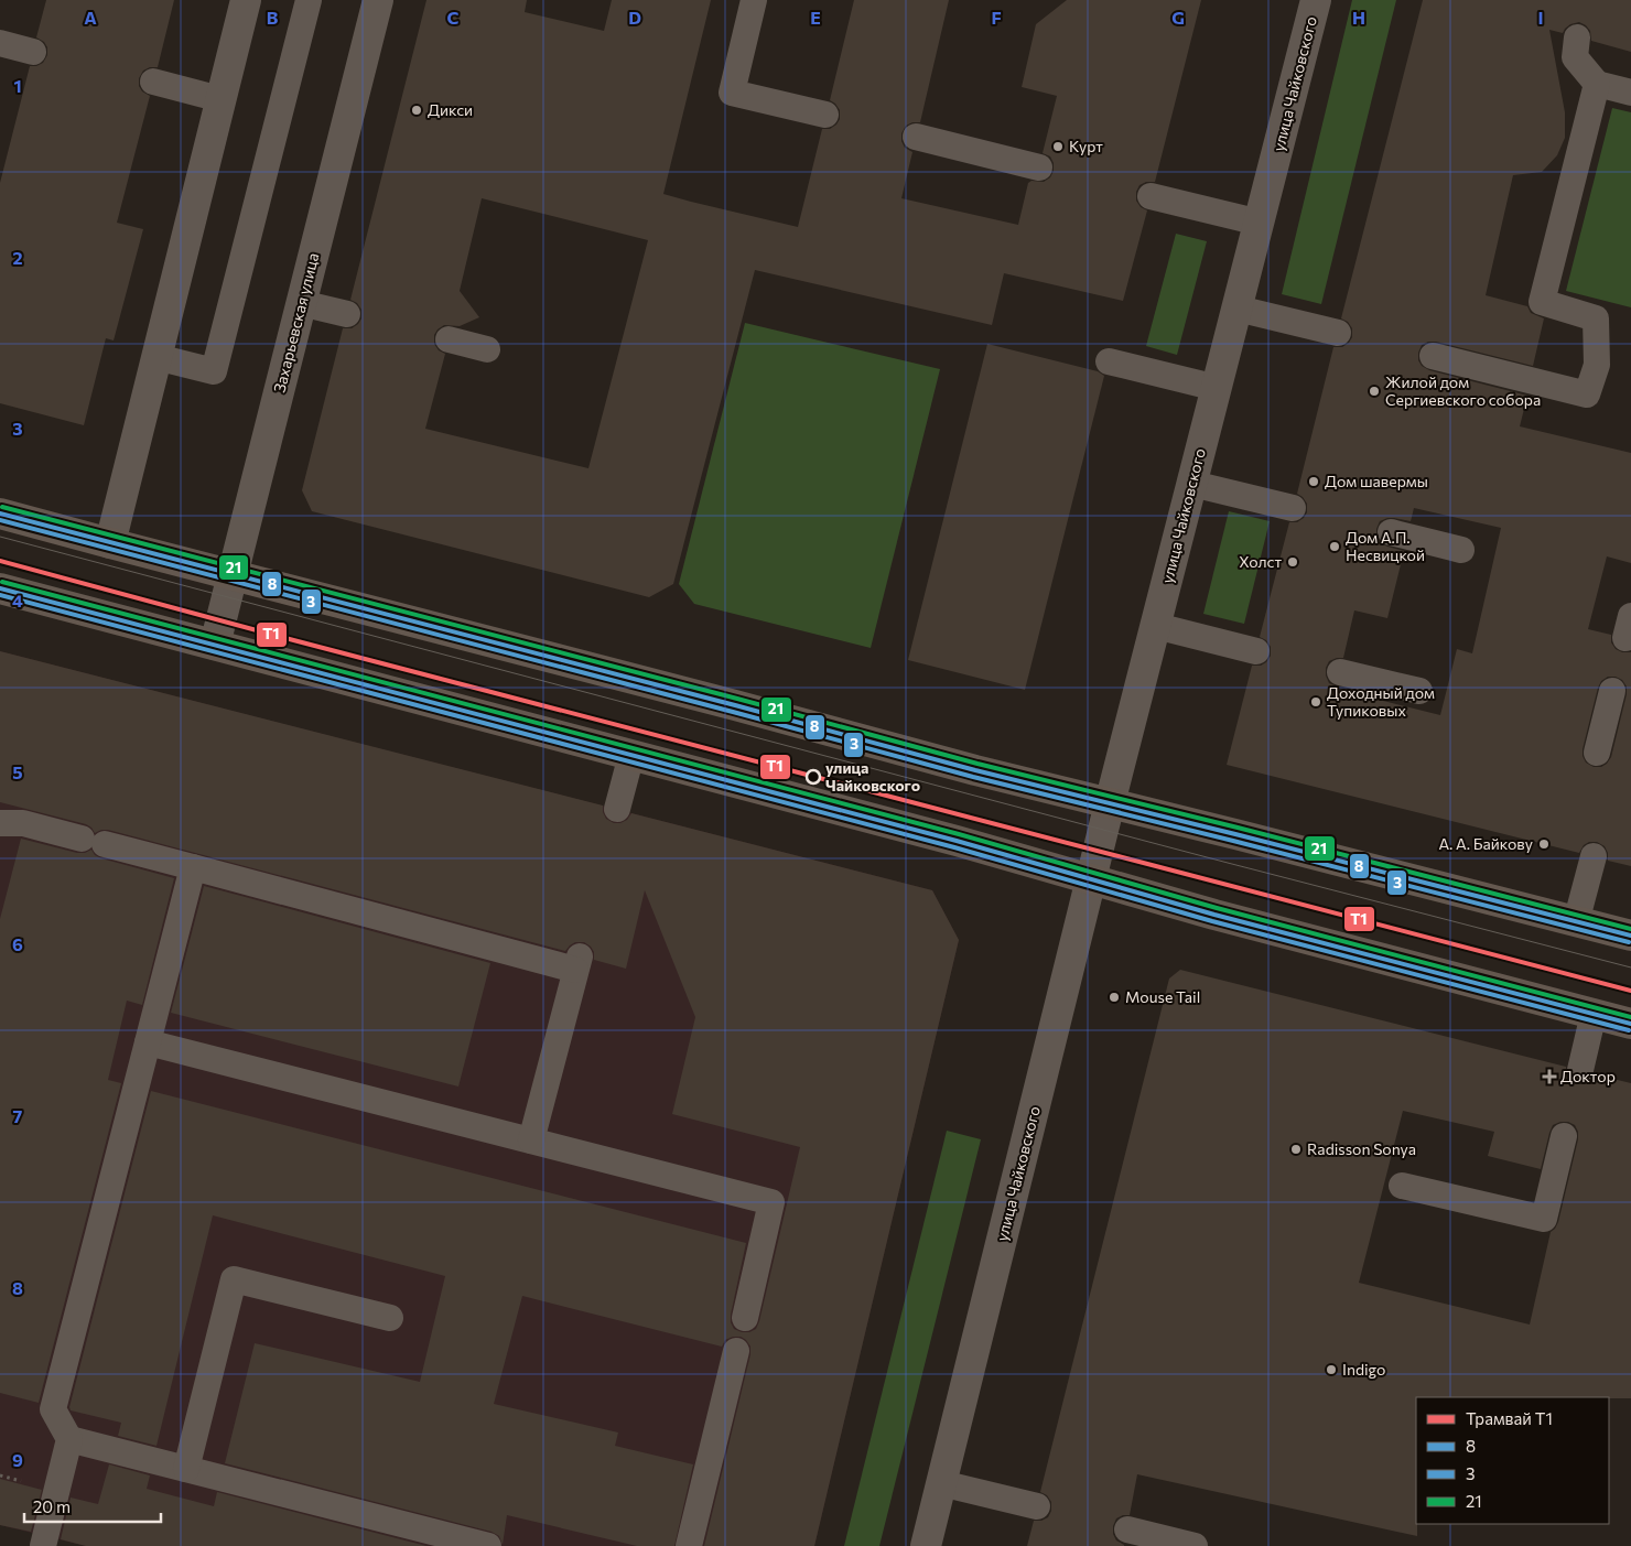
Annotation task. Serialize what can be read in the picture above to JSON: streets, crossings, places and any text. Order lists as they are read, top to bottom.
{
  "streets": {
    "street": ["улица Чайковского", "Захарьевская улица"]
  },
  "places": {
    "other": [
      "Дикси",
      "Курт",
      "Жилой дом Сергиевского собора",
      "Дом шавермы",
      "Дом А.П. Несвицкой",
      "Холст",
      "Доходный дом Тупиковых",
      "улица Чайковского",
      "А. А. Байкову",
      "Mouse Tail",
      "Radisson Sonya",
      "Indigo"
    ],
    "health": ["Доктор"]
  },
  "lines": [
    "transit line 21",
    "transit line 8",
    "transit line 3",
    "tram line Т1"
  ],
  "legend": [
    "Трамвай Т1",
    "8",
    "3",
    "21"
  ],
  "scale_bar": "20 m",
  "grid": {
    "columns": [
      "A",
      "B",
      "C",
      "D",
      "E",
      "F",
      "G",
      "H",
      "I"
    ],
    "rows": [
      "1",
      "2",
      "3",
      "4",
      "5",
      "6",
      "7",
      "8",
      "9"
    ]
  }
}
